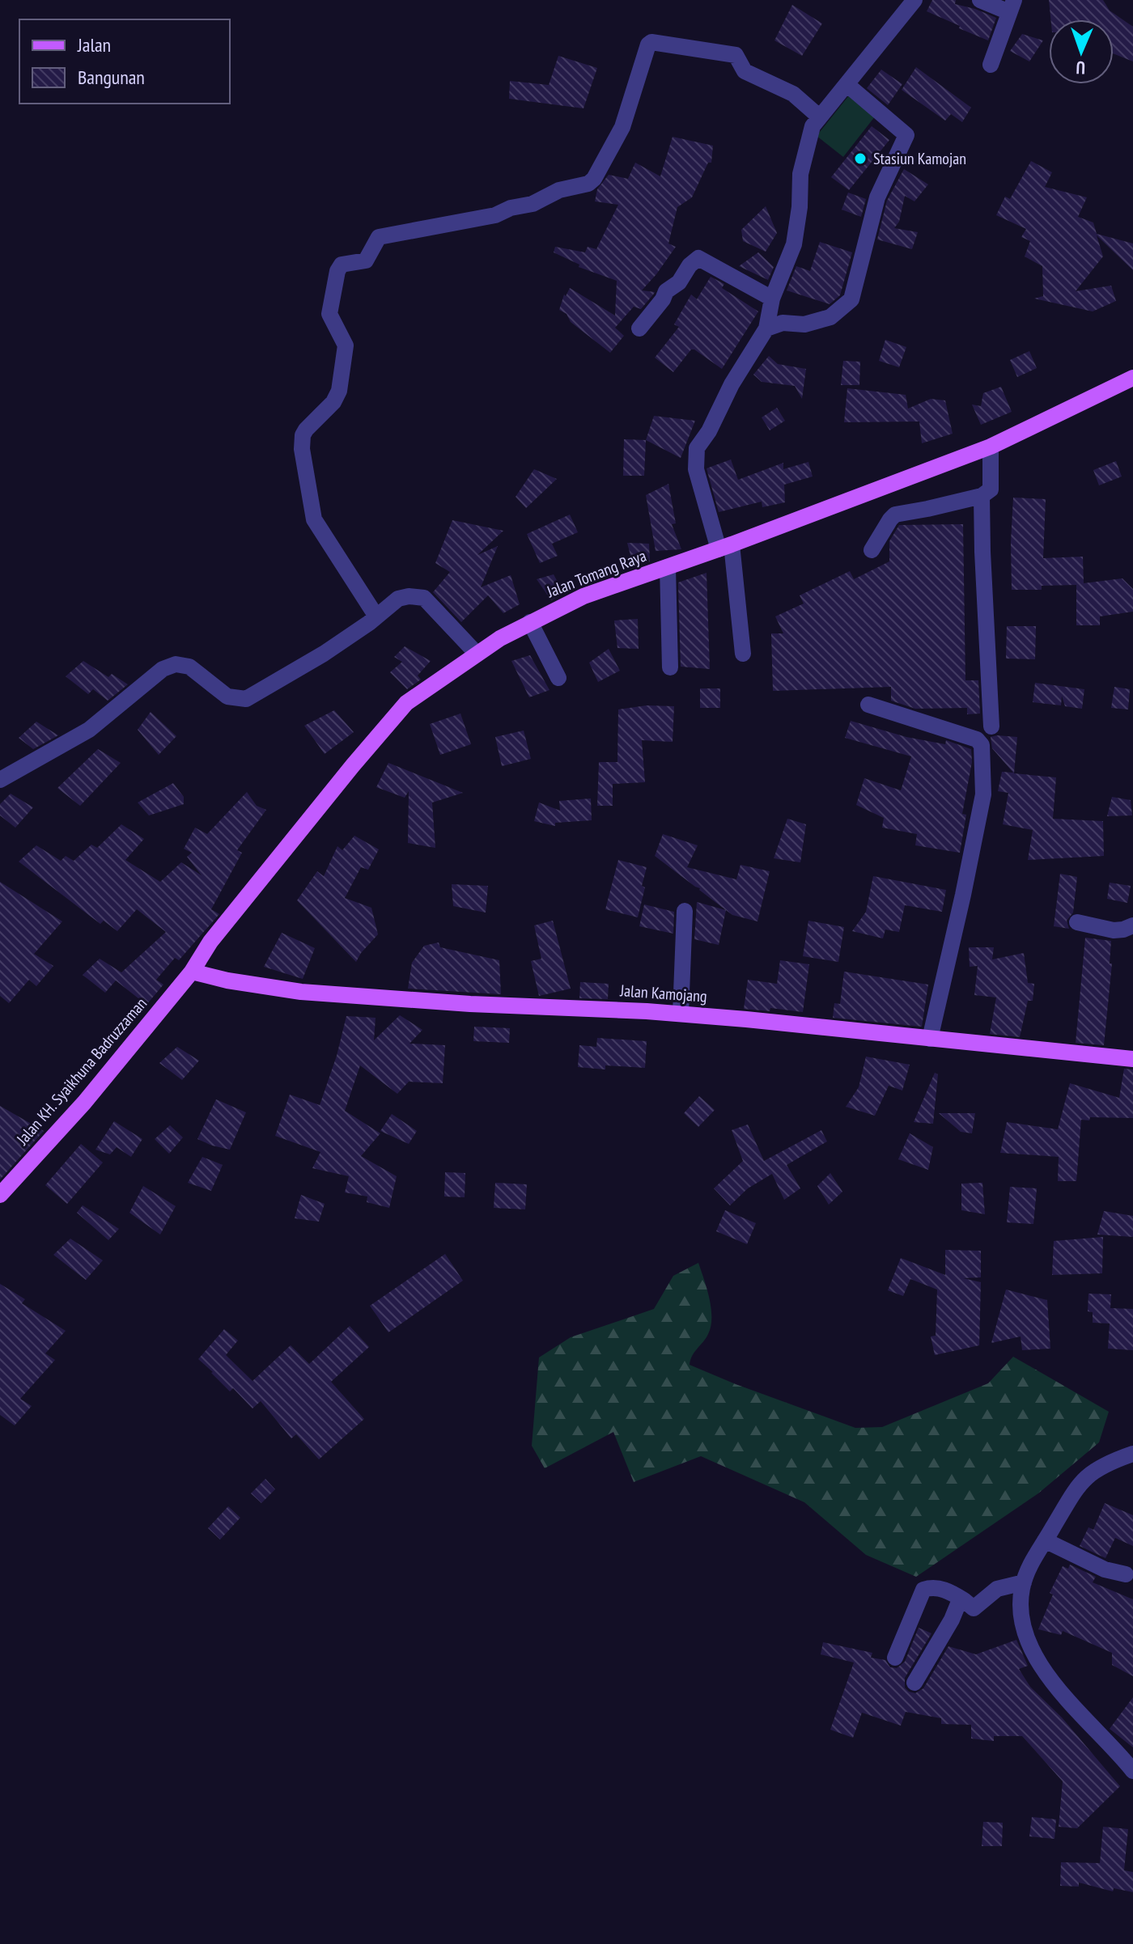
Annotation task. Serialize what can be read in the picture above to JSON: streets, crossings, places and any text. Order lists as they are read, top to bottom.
{
  "streets": {
    "main road": ["Jalan Tomang Raya", "Jalan Kamojang", "Jalan KH. Syaikhuna Badruzzaman"]
  },
  "crossings": [
    ["Jalan Tomang Raya", "Jalan Kamojang"],
    ["Jalan Tomang Raya", "Jalan KH. Syaikhuna Badruzzaman"],
    ["Jalan Kamojang", "Jalan KH. Syaikhuna Badruzzaman"]
  ],
  "places": ["Stasiun Kamojan"],
  "legend": ["Jalan", "Bangunan"],
  "north": "bottom"
}
